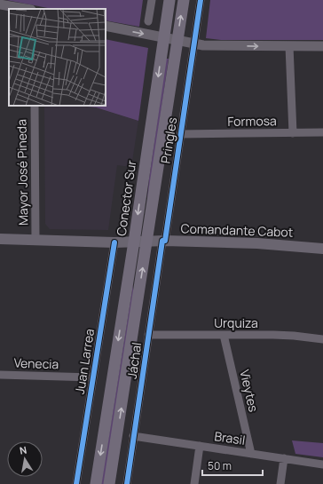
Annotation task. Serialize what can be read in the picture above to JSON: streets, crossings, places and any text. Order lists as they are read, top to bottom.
{
  "streets": {
    "main road": ["Conector Sur", "Comandante Cabot"],
    "street": [
      "Formosa",
      "Pringles",
      "Mayor José Pineda",
      "Urquiza",
      "Jáchal",
      "Juan Larrea",
      "Venecia",
      "Vieytes",
      "Brasil"
    ]
  },
  "crossings": [
    ["Formosa", "Pringles"],
    ["Pringles", "Comandante Cabot"],
    ["Pringles", "Jáchal"],
    ["Mayor José Pineda", "Comandante Cabot"],
    ["Conector Sur", "Comandante Cabot"],
    ["Comandante Cabot", "Jáchal"],
    ["Comandante Cabot", "Juan Larrea"],
    ["Urquiza", "Jáchal"],
    ["Urquiza", "Vieytes"],
    ["Jáchal", "Brasil"],
    ["Juan Larrea", "Venecia"],
    ["Vieytes", "Brasil"]
  ],
  "scale_bar": "50 m",
  "north": "top"
}
